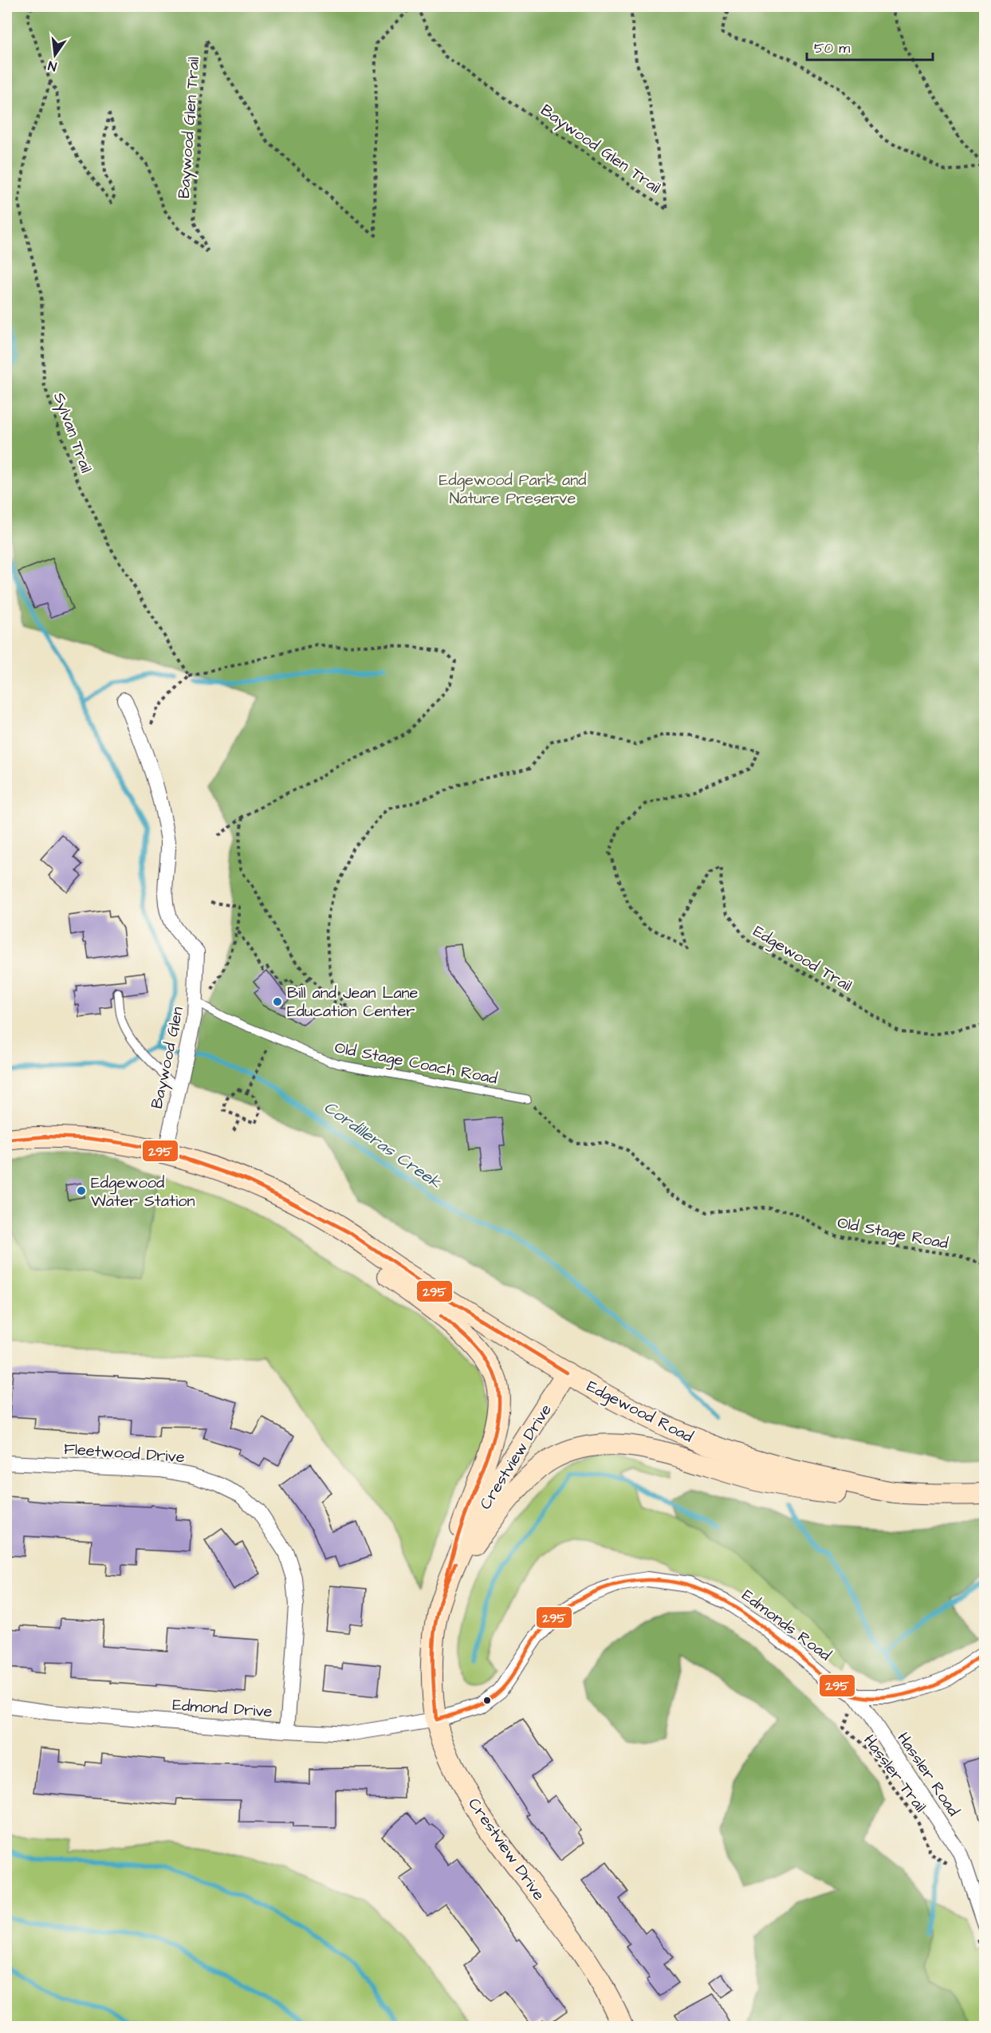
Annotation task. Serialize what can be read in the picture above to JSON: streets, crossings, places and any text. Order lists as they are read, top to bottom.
{
  "streets": {
    "main road": ["Edgewood Road", "Crestview Drive"],
    "street": [
      "Baywood Glen",
      "Fleetwood Drive",
      "Edmonds Road",
      "Edmond Drive",
      "Hassler Road"
    ],
    "lane": ["Old Stage Coach Road"],
    "path": [
      "Baywood Glen Trail",
      "Sylvan Trail",
      "Edgewood Trail",
      "Old Stage Road",
      "Hassler Trail"
    ]
  },
  "crossings": [
    ["Baywood Glen Trail", "Sylvan Trail"],
    ["Baywood Glen", "Old Stage Coach Road"],
    ["Baywood Glen", "Edgewood Road"],
    ["Old Stage Coach Road", "Old Stage Road"],
    ["Edgewood Road", "Crestview Drive"],
    ["Fleetwood Drive", "Edmond Drive"],
    ["Crestview Drive", "Edmonds Road"],
    ["Crestview Drive", "Edmond Drive"],
    ["Edmonds Road", "Edmond Drive"],
    ["Edmonds Road", "Hassler Trail"],
    ["Edmonds Road", "Hassler Road"],
    ["Hassler Trail", "Hassler Road"]
  ],
  "water": ["Cordilleras Creek"],
  "parks": ["Edgewood Park and Nature Preserve"],
  "places": ["Bill and Jean Lane Education Center", "Edgewood Water Station"],
  "lines": ["transit line 295"],
  "scale_bar": "50 m",
  "north": "bottom"
}
